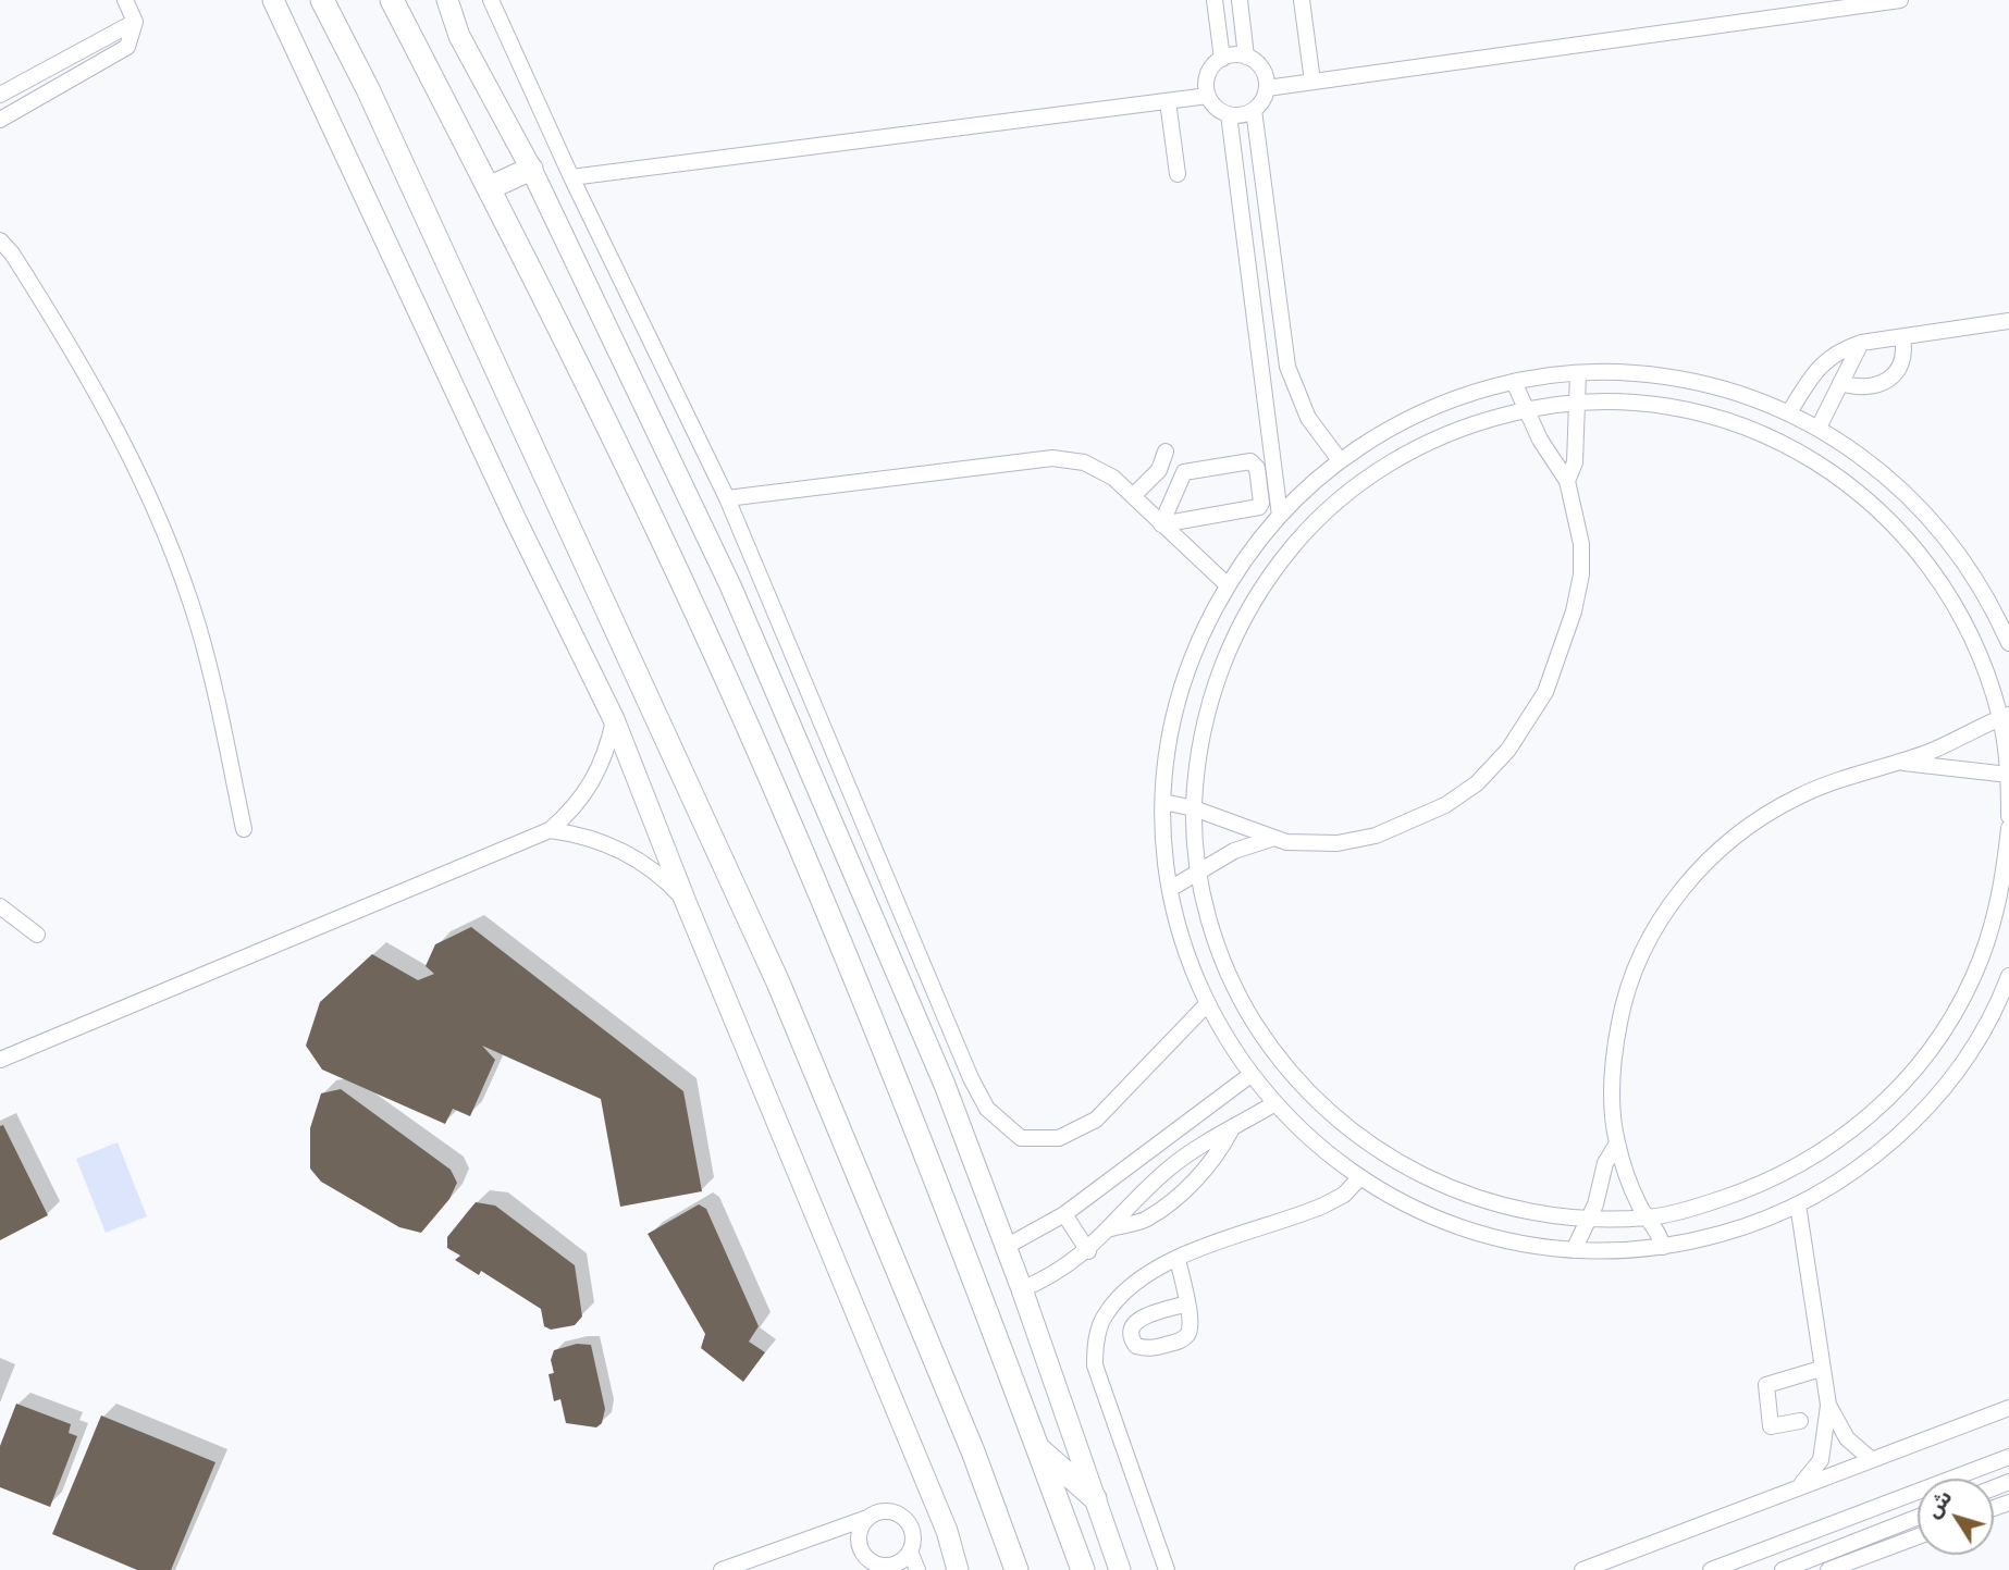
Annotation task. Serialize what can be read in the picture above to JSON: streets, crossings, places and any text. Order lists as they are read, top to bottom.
{
  "north": "top left"
}
